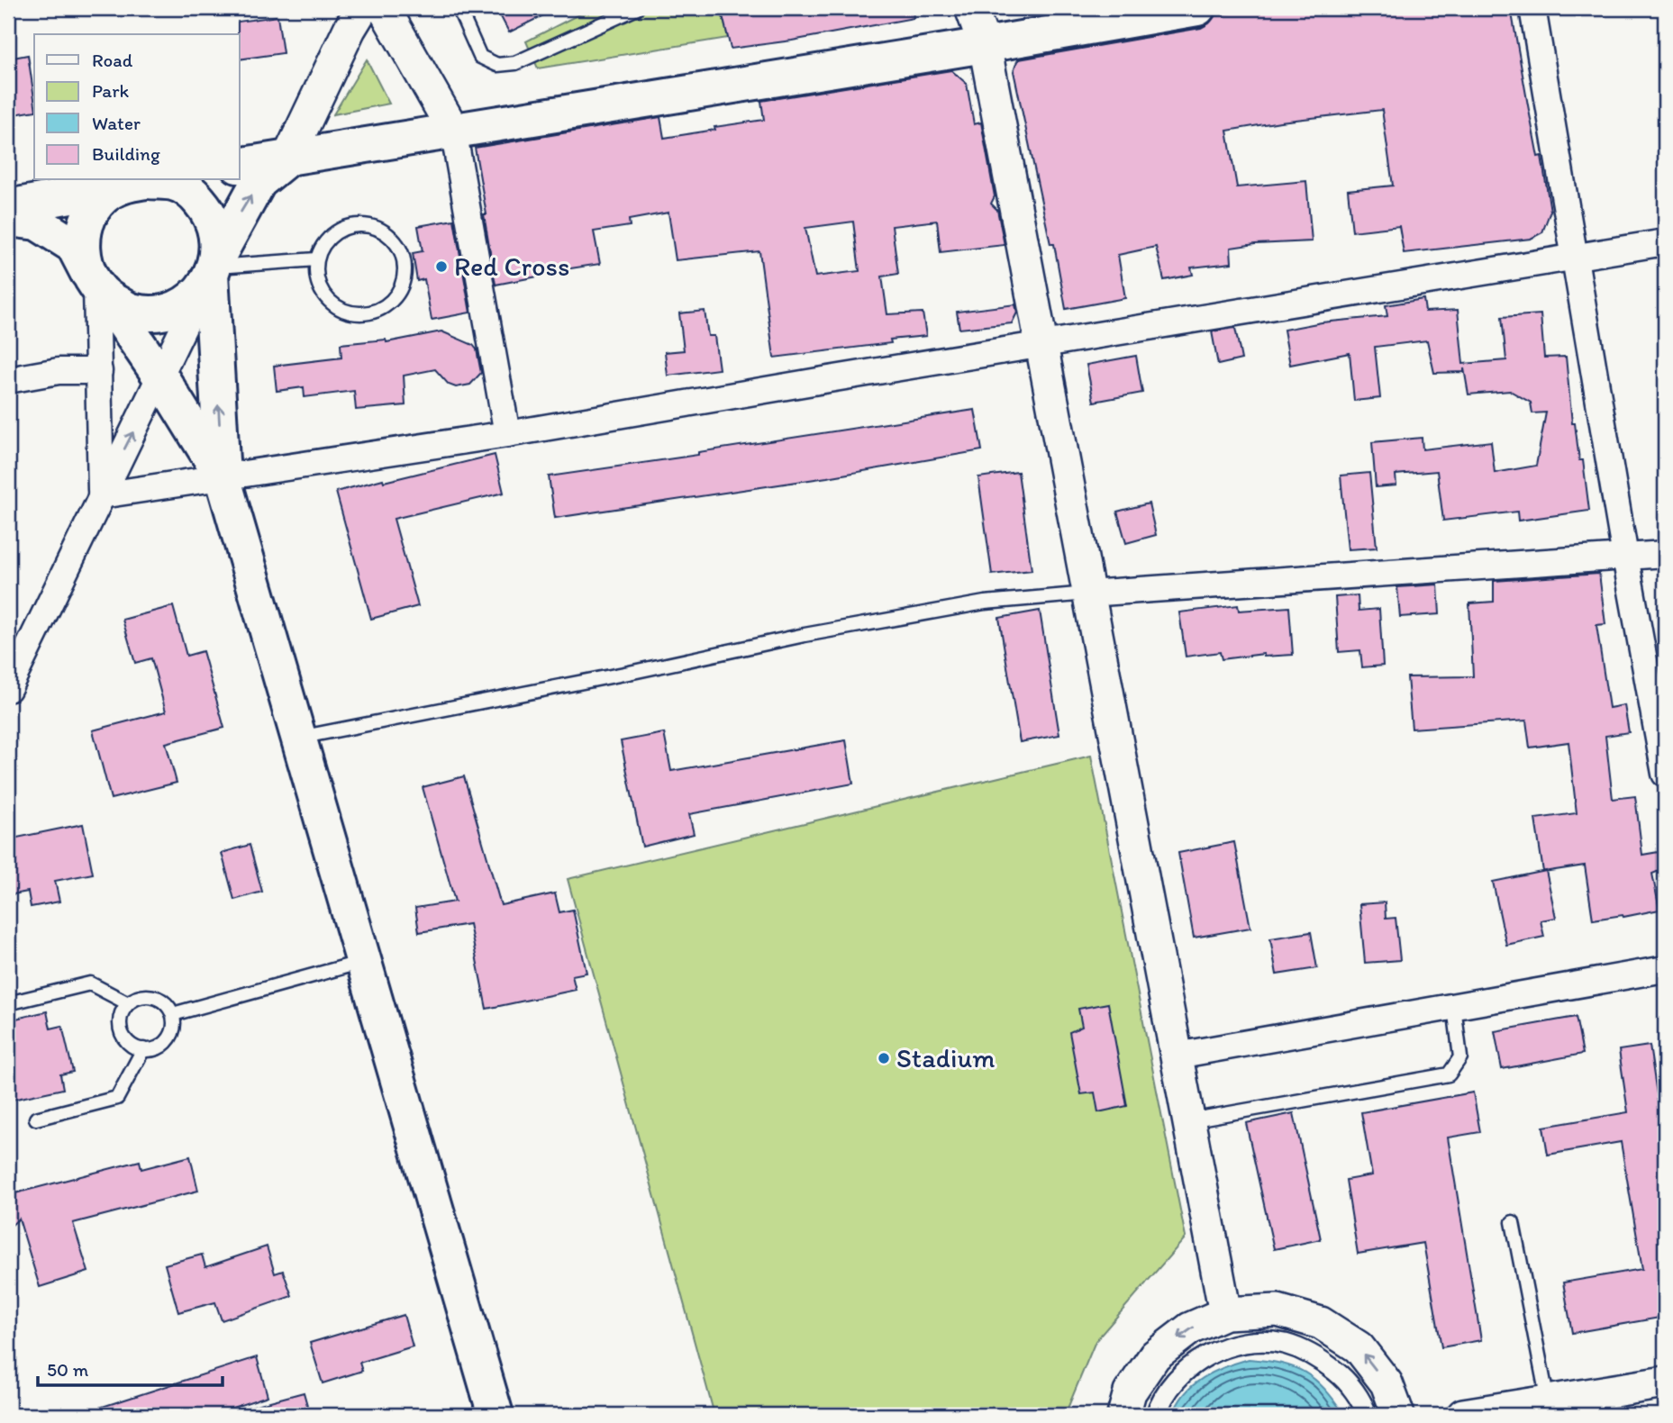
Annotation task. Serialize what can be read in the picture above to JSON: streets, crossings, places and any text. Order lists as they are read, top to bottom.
{
  "places": ["Red Cross", "Stadium"],
  "legend": [
    "Road",
    "Park",
    "Water",
    "Building"
  ],
  "scale_bar": "50 m"
}
